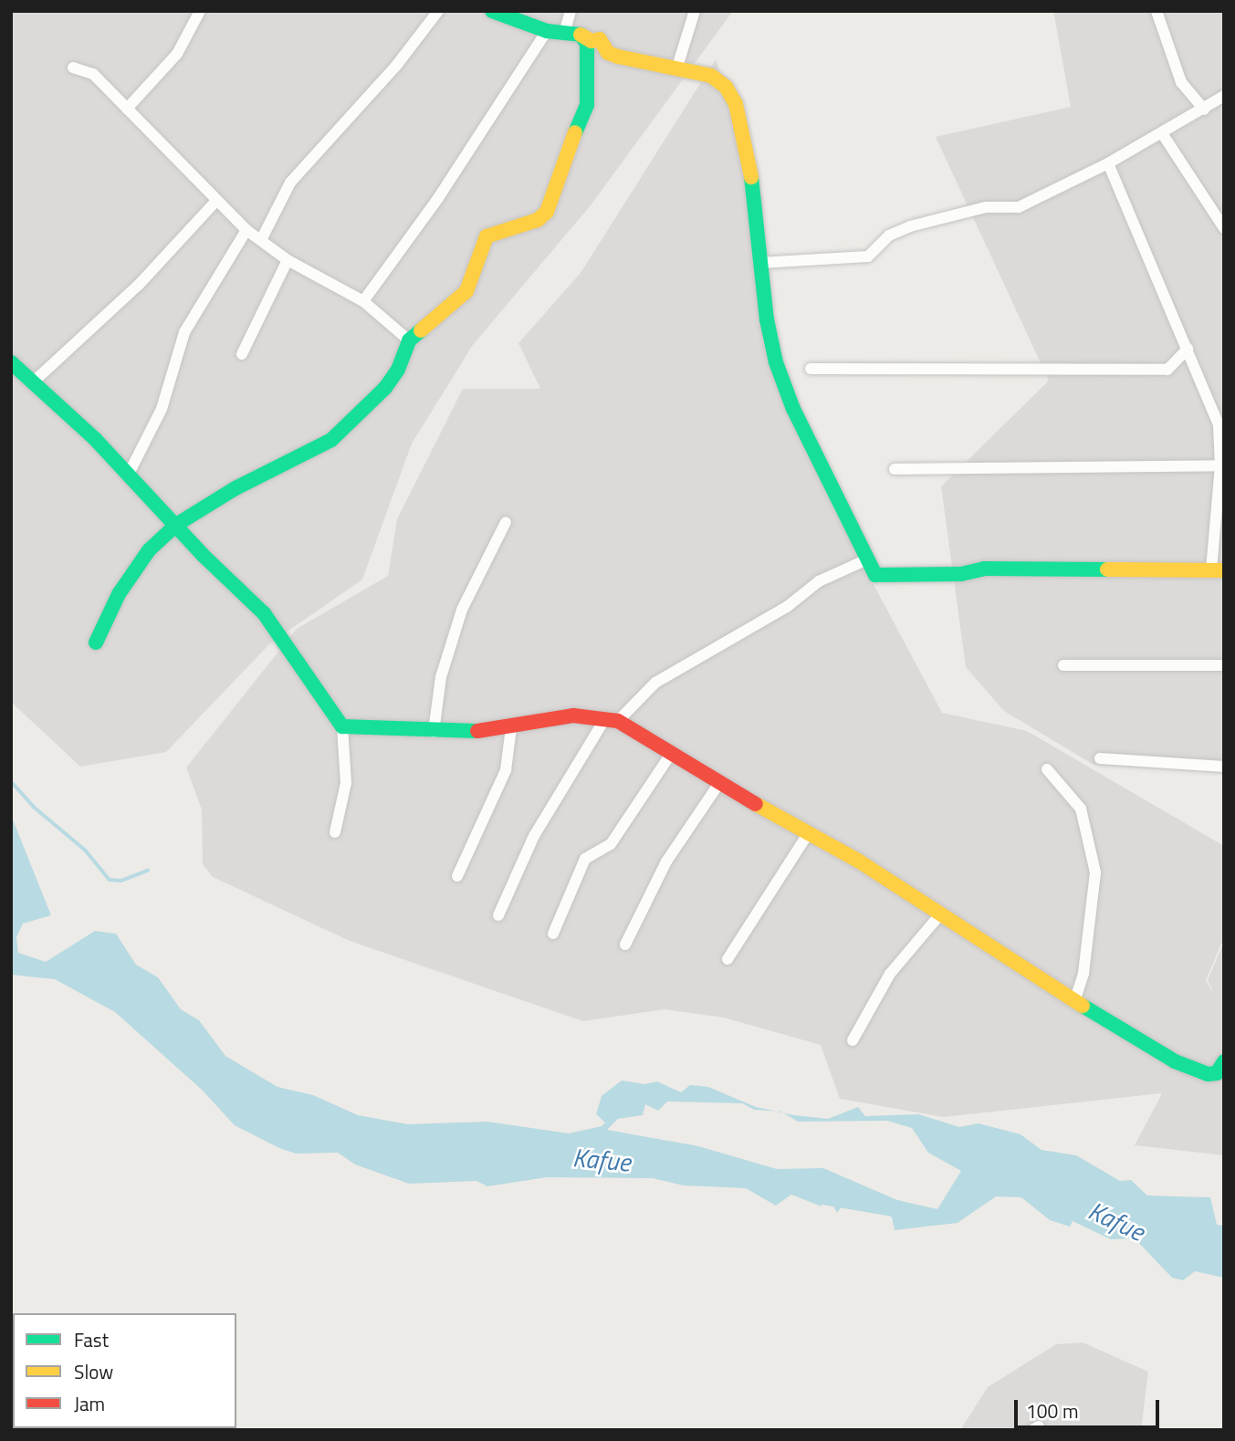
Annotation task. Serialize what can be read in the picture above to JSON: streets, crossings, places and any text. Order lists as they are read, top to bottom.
{
  "water": ["Kafue"],
  "legend": ["Fast", "Slow", "Jam"],
  "scale_bar": "100 m"
}
